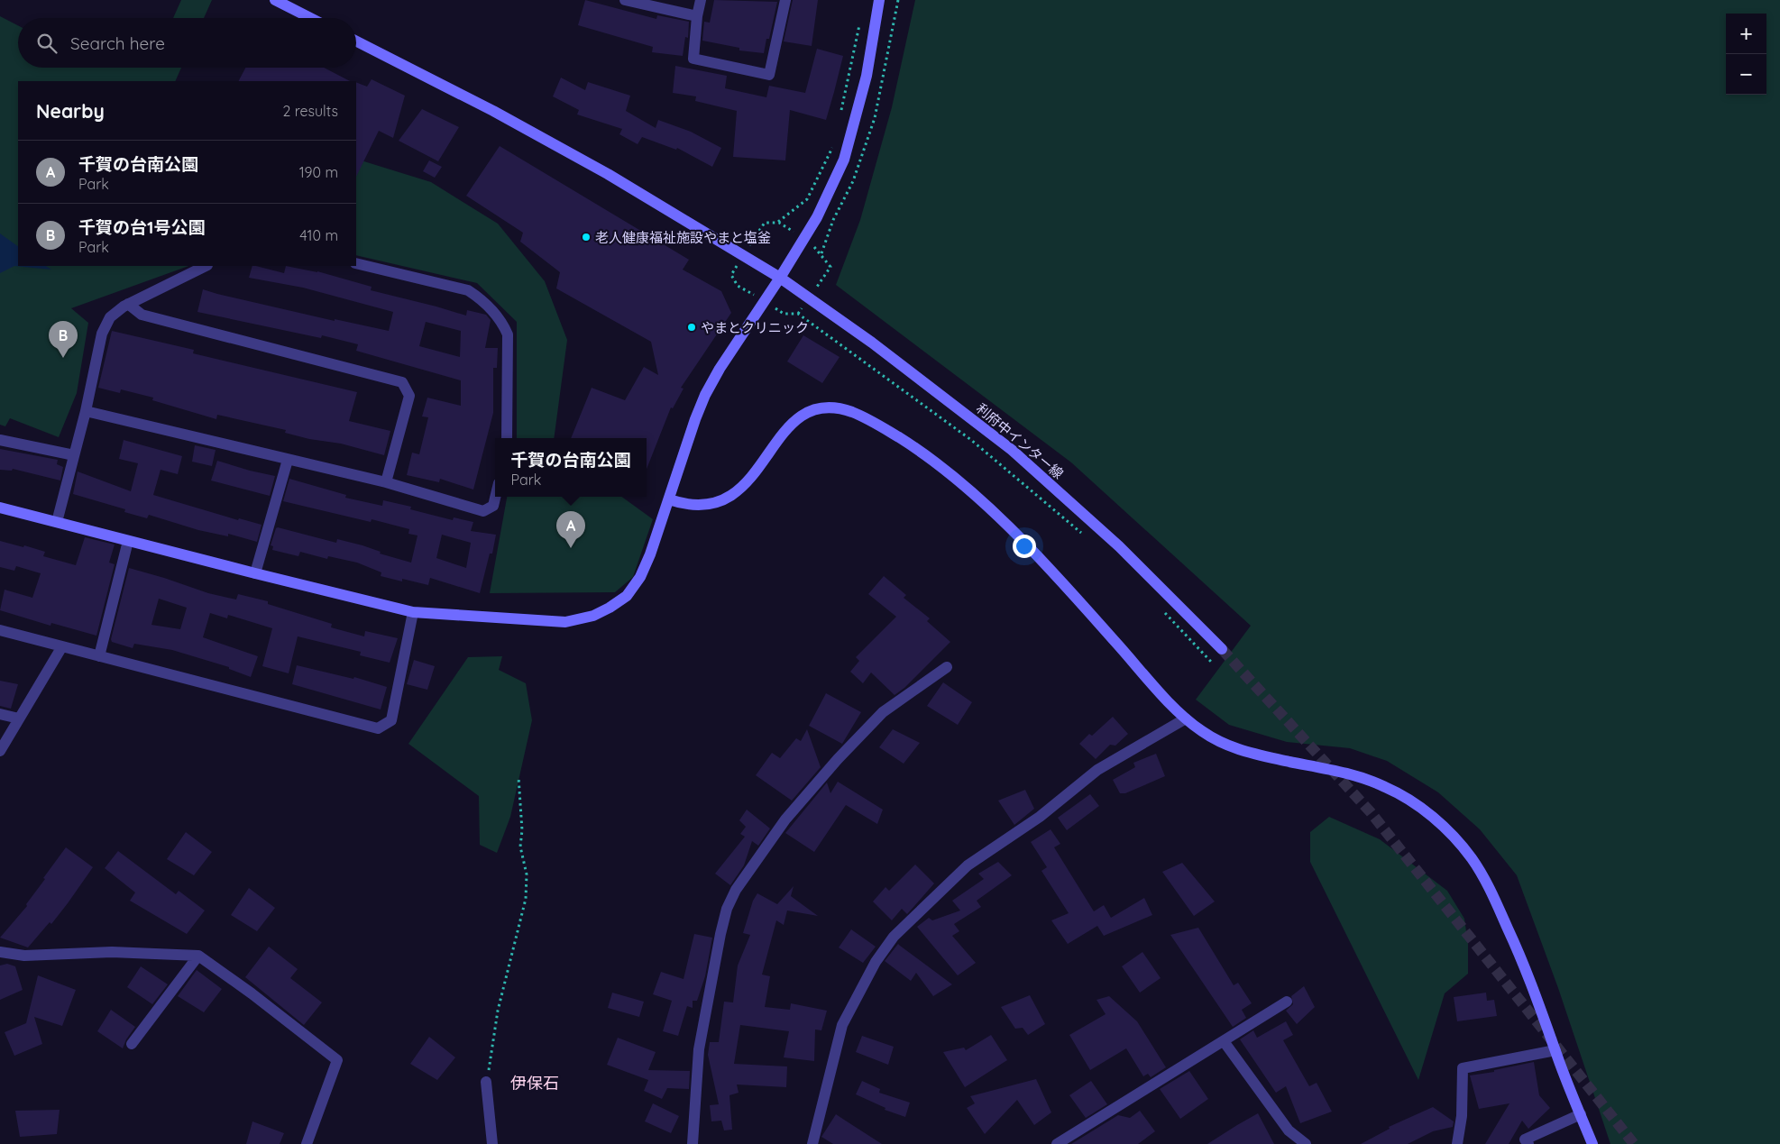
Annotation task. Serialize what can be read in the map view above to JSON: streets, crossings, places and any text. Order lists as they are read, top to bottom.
{
  "streets": {
    "street": ["利府中インター線"]
  },
  "districts": ["伊保石"],
  "places": ["老人健康福祉施設やまと塩釜", "やまとクリニック"],
  "page": {
    "map_buttons": ["+", "−"],
    "search": "Search here",
    "heading": ["Nearby", "2 results"],
    "list": [
      {
        "mark": "A",
        "name": "千賀の台南公園",
        "note": "Park",
        "value": "190 m"
      },
      {
        "mark": "B",
        "name": "千賀の台1号公園",
        "note": "Park",
        "value": "410 m"
      }
    ],
    "pins": ["B", "A"],
    "popup": ["千賀の台南公園", "Park"]
  }
}
